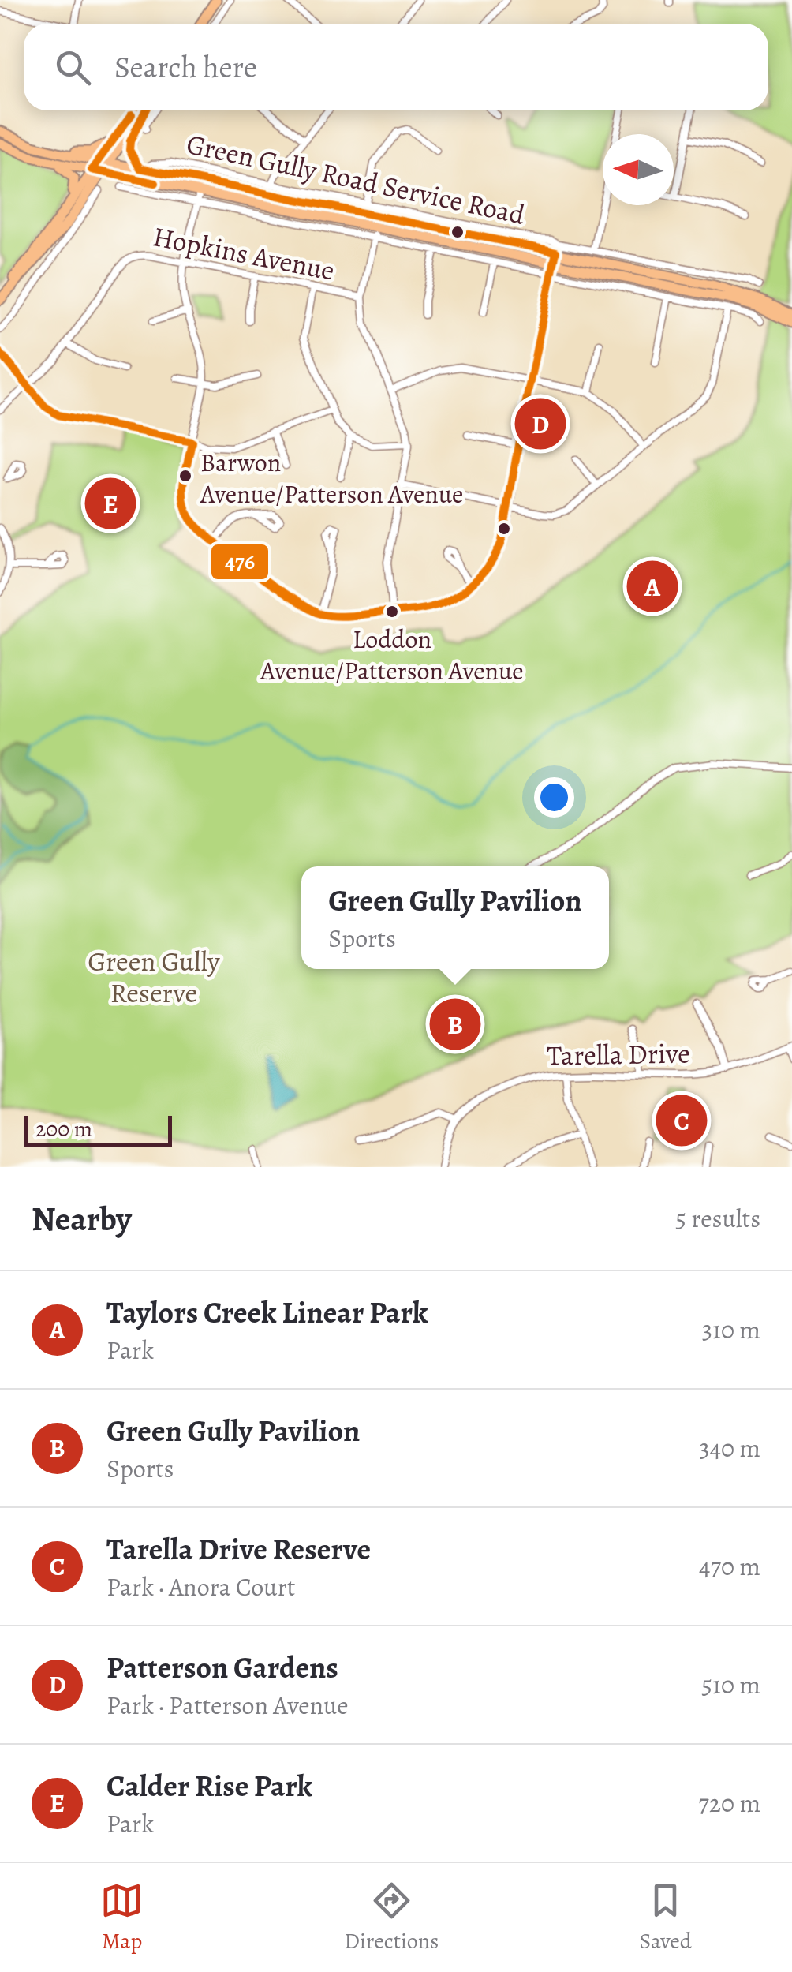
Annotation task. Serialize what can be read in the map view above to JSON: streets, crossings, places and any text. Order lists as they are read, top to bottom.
{
  "streets": {
    "street": ["Green Gully Road Service Road", "Hopkins Avenue", "Tarella Drive"]
  },
  "parks": ["Green Gully Reserve"],
  "places": ["Barwon Avenue/Patterson Avenue", "Loddon Avenue/Patterson Avenue"],
  "lines": ["transit line 476"],
  "scale_bar": "200 m",
  "north": "left",
  "page": {
    "search": "Search here",
    "pins": [
      "D",
      "E",
      "A",
      "B",
      "C"
    ],
    "popup": ["Green Gully Pavilion", "Sports"],
    "scale": "200 m",
    "heading": ["Nearby", "5 results"],
    "list": [
      {
        "mark": "A",
        "name": "Taylors Creek Linear Park",
        "note": "Park",
        "value": "310 m"
      },
      {
        "mark": "B",
        "name": "Green Gully Pavilion",
        "note": "Sports",
        "value": "340 m"
      },
      {
        "mark": "C",
        "name": "Tarella Drive Reserve",
        "note": "Park · Anora Court",
        "value": "470 m"
      },
      {
        "mark": "D",
        "name": "Patterson Gardens",
        "note": "Park · Patterson Avenue",
        "value": "510 m"
      },
      {
        "mark": "E",
        "name": "Calder Rise Park",
        "note": "Park",
        "value": "720 m"
      }
    ],
    "nav": ["Map", "Directions", "Saved"]
  }
}
